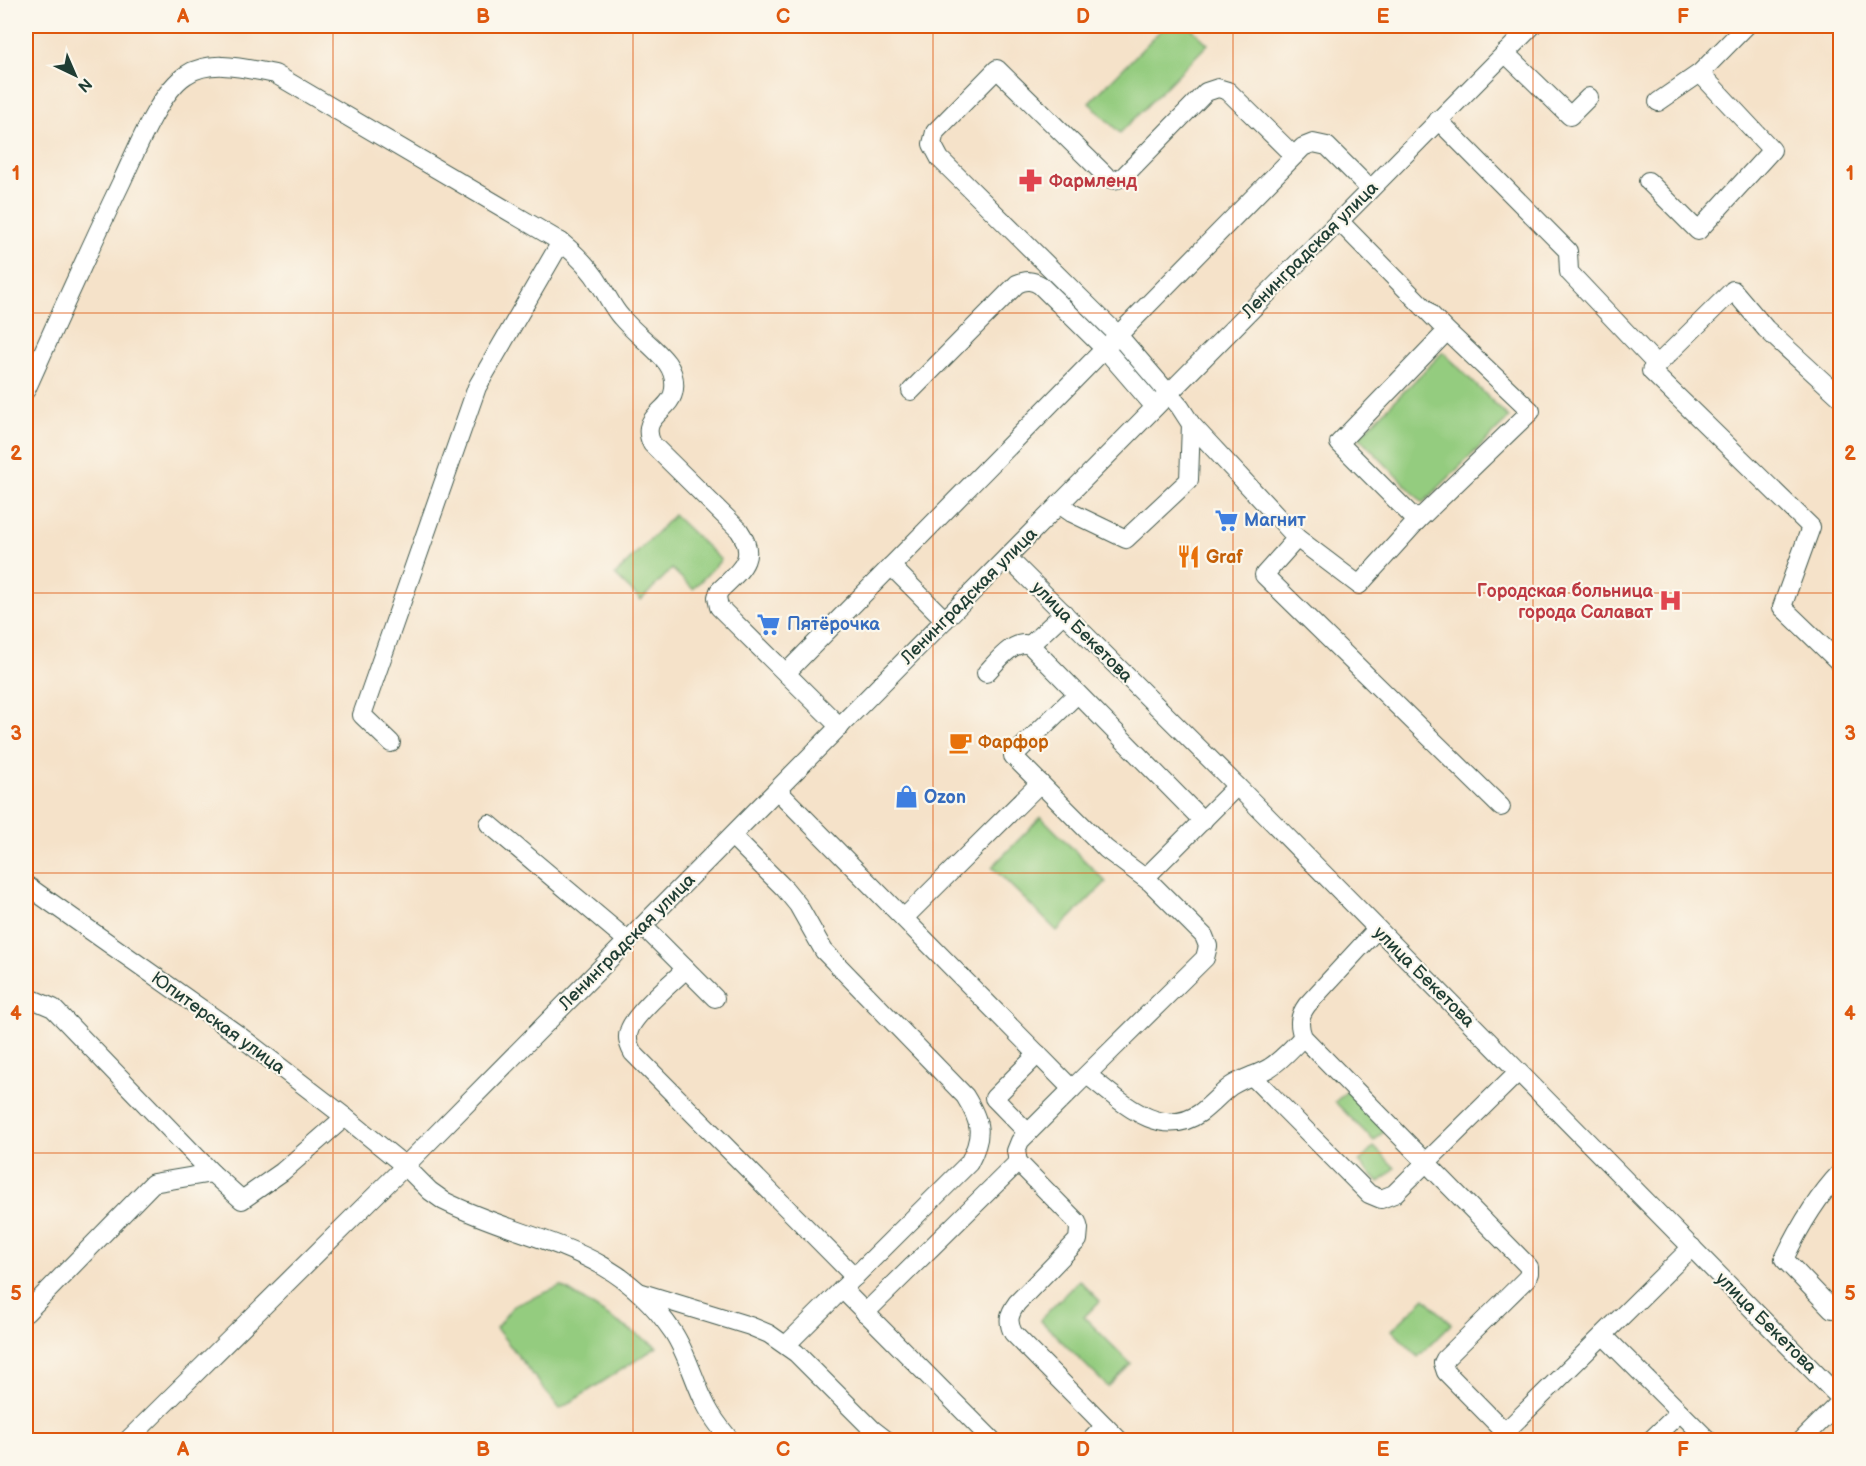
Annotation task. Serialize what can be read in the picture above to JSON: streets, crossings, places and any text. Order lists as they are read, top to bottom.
{
  "streets": {
    "street": ["Ленинградская улица", "улица Бекетова", "Юпитерская улица"]
  },
  "crossings": [
    ["Ленинградская улица", "улица Бекетова"],
    ["Ленинградская улица", "Юпитерская улица"]
  ],
  "places": {
    "pharmacy": ["Фармленд"],
    "supermarket": ["Магнит", "Пятёрочка"],
    "restaurant": ["Graf"],
    "hospital": ["Городская больница города Салават"],
    "cafe": ["Фарфор"],
    "shop": ["Ozon"]
  },
  "north": "bottom right",
  "grid": {
    "columns": [
      "A",
      "B",
      "C",
      "D",
      "E",
      "F"
    ],
    "rows": [
      "1",
      "2",
      "3",
      "4",
      "5"
    ]
  }
}
